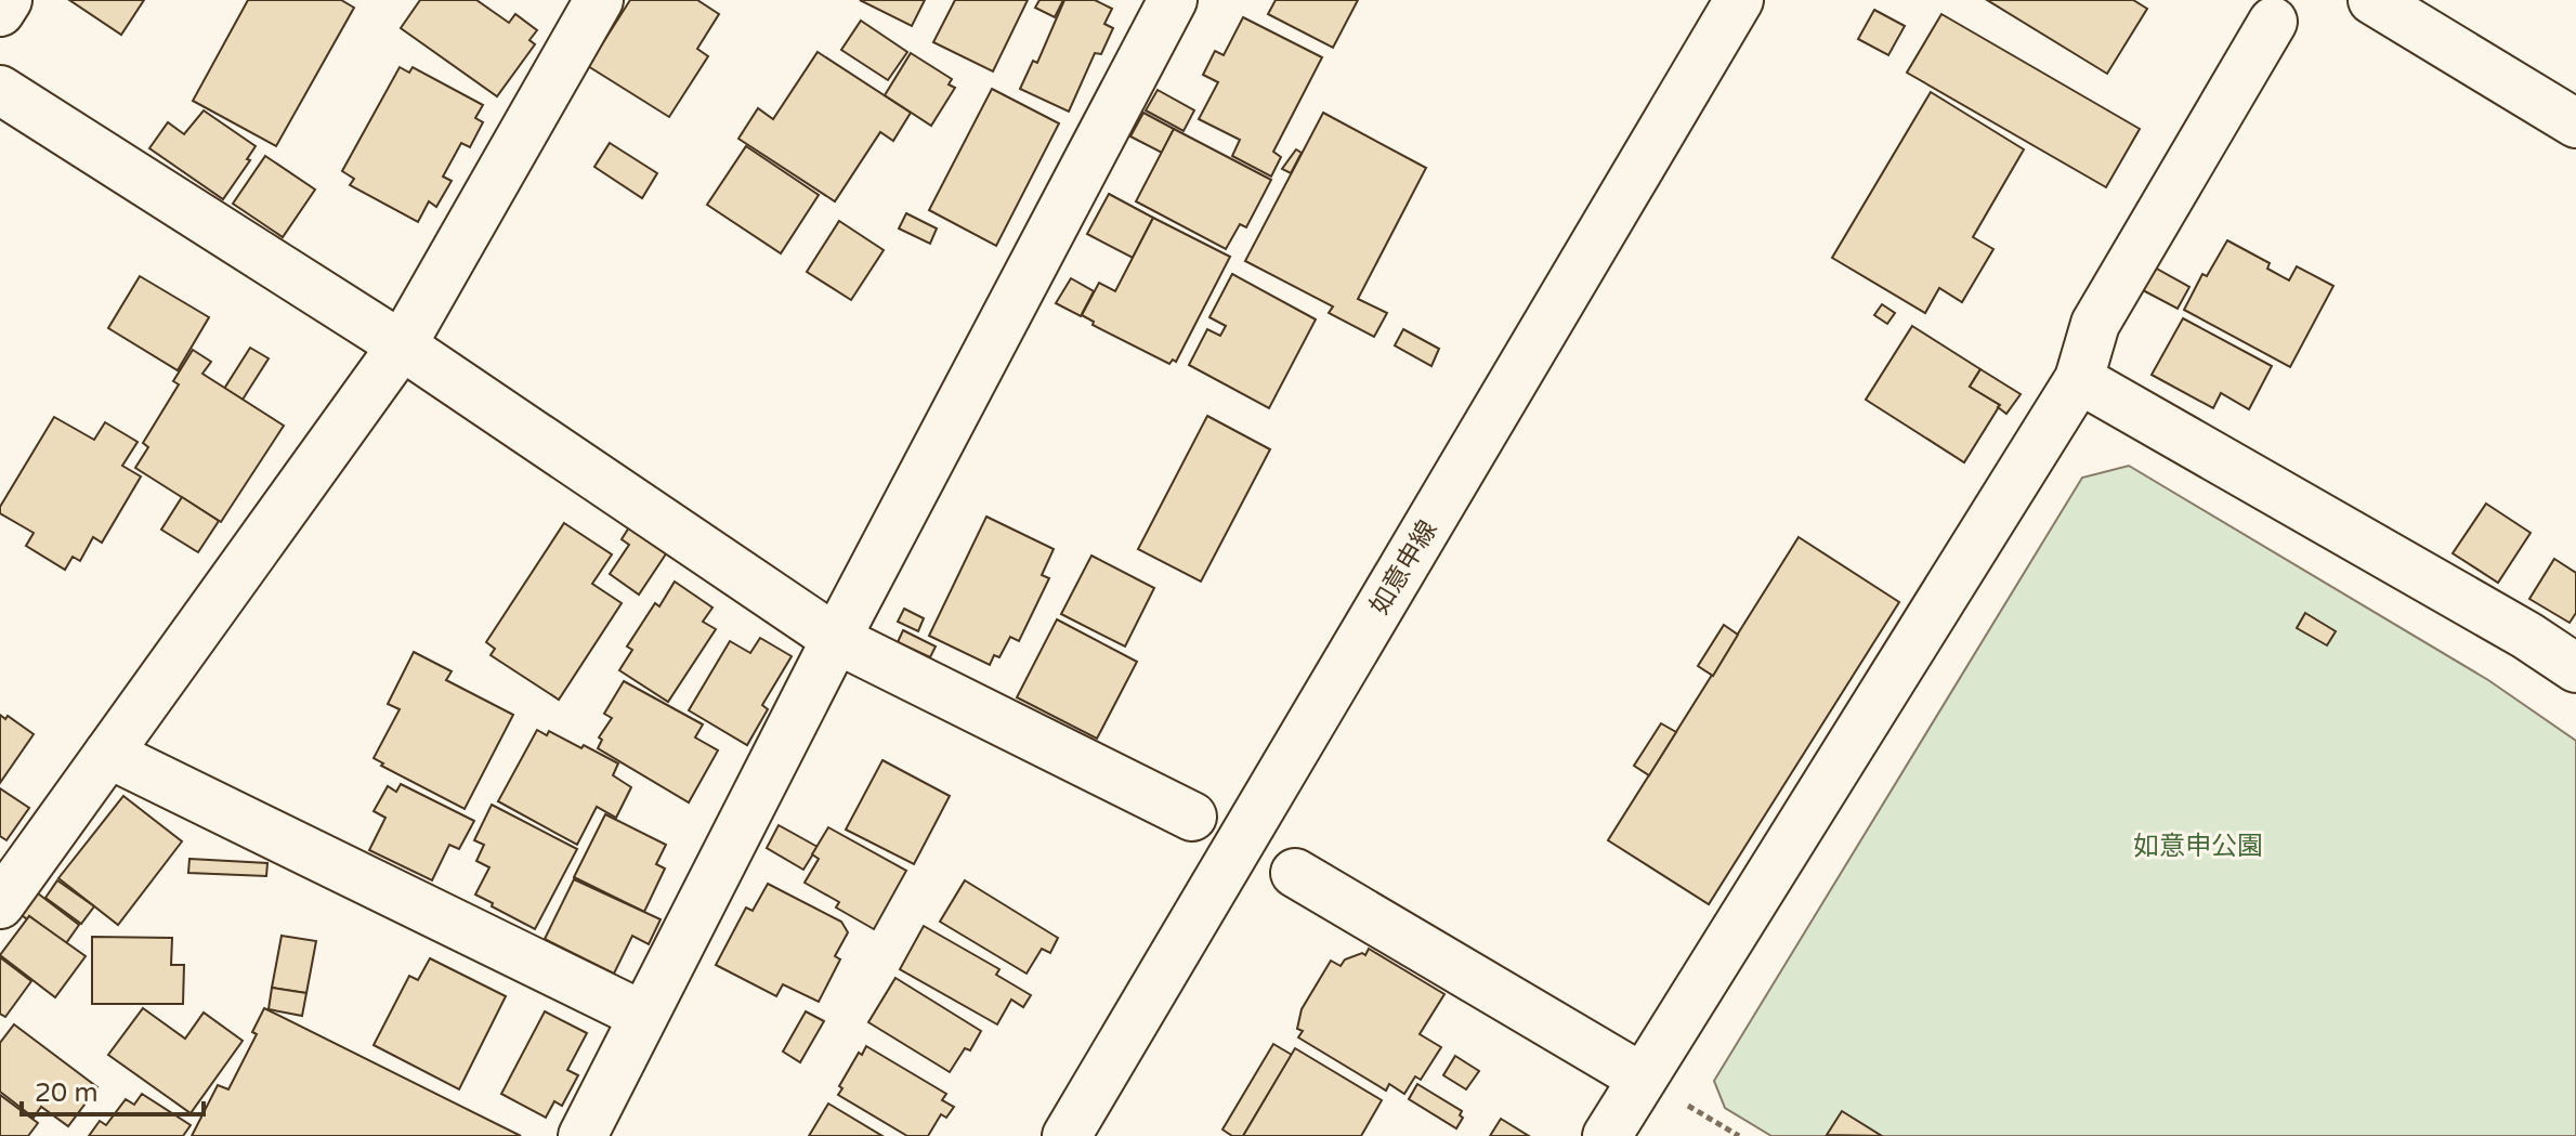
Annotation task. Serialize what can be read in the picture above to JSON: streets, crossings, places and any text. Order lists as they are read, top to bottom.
{
  "streets": {
    "street": ["如意申線"]
  },
  "parks": ["如意申公園"],
  "scale_bar": "20 m"
}
